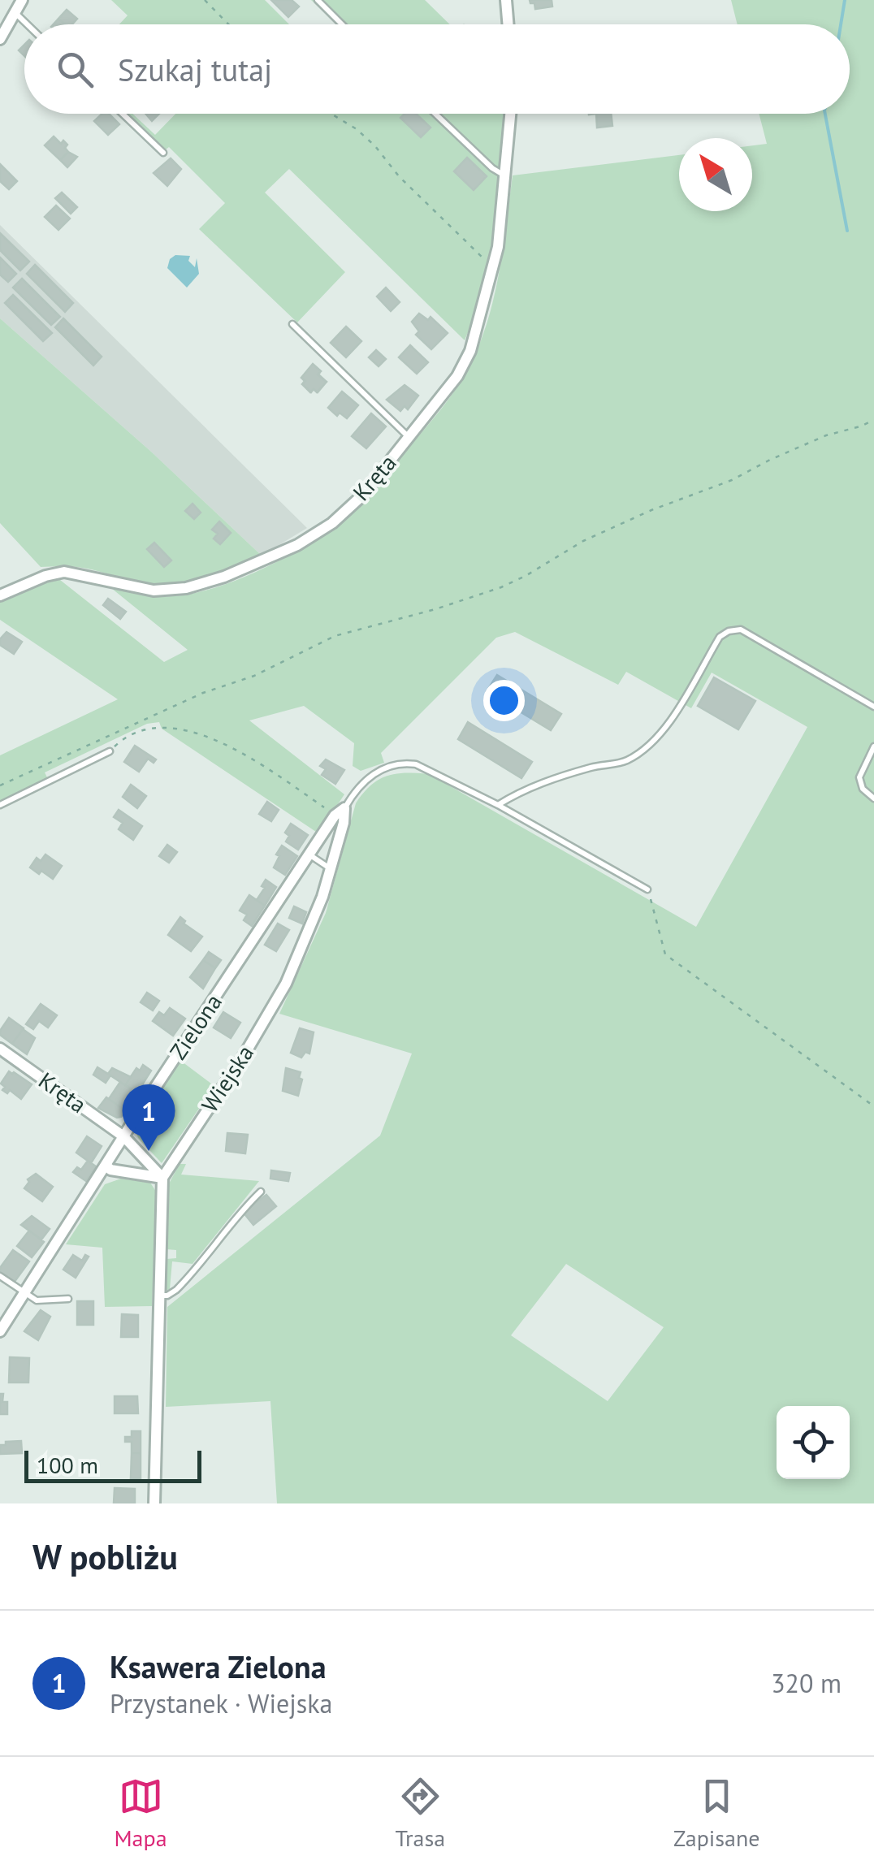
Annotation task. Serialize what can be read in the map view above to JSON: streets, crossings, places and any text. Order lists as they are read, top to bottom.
{
  "streets": {
    "street": ["Kręta", "Zielona", "Wiejska"]
  },
  "crossings": [
    ["Kręta", "Zielona"],
    ["Kręta", "Wiejska"],
    ["Zielona", "Wiejska"]
  ],
  "scale_bar": "100 m",
  "north": "top left",
  "page": {
    "search": "Szukaj tutaj",
    "pins": "1",
    "scale": "100 m",
    "heading": "W pobliżu",
    "list": [
      {
        "mark": "1",
        "name": "Ksawera Zielona",
        "note": "Przystanek · Wiejska",
        "value": "320 m"
      }
    ],
    "nav": ["Mapa", "Trasa", "Zapisane"]
  }
}
